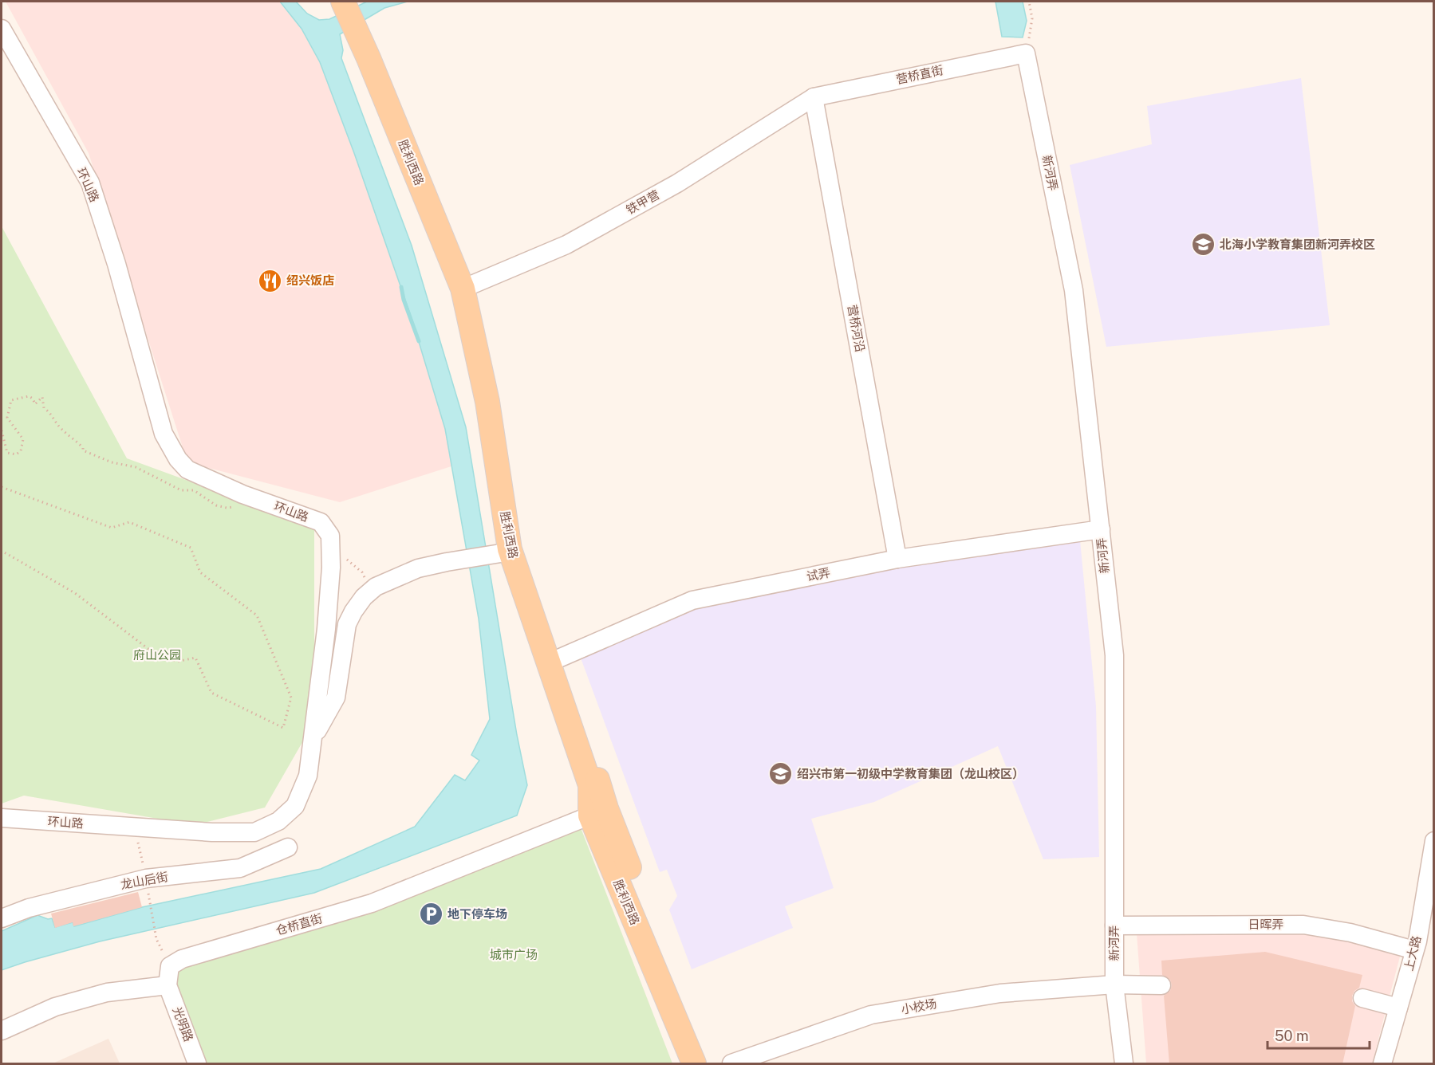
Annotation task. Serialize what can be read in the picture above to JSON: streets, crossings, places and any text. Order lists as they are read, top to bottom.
{
  "streets": {
    "main road": ["胜利西路"],
    "street": [
      "营桥直街",
      "新河弄",
      "环山路",
      "铁甲营",
      "营桥河沿",
      "试弄",
      "龙山后街",
      "仓桥直街",
      "日晖弄",
      "上大路",
      "小校场",
      "光明路"
    ]
  },
  "crossings": [
    ["营桥直街", "新河弄"],
    ["营桥直街", "铁甲营"],
    ["营桥直街", "营桥河沿"],
    ["胜利西路", "铁甲营"],
    ["胜利西路", "试弄"],
    ["胜利西路", "仓桥直街"],
    ["新河弄", "试弄"],
    ["新河弄", "日晖弄"],
    ["新河弄", "小校场"],
    ["铁甲营", "营桥河沿"],
    ["营桥河沿", "试弄"],
    ["仓桥直街", "光明路"],
    ["日晖弄", "上大路"]
  ],
  "parks": ["府山公园", "城市广场"],
  "places": {
    "school or university": ["北海小学教育集团新河弄校区", "绍兴市第一初级中学教育集团（龙山校区）"],
    "restaurant": ["绍兴饭店"],
    "parking": ["地下停车场"]
  },
  "scale_bar": "50 m"
}
